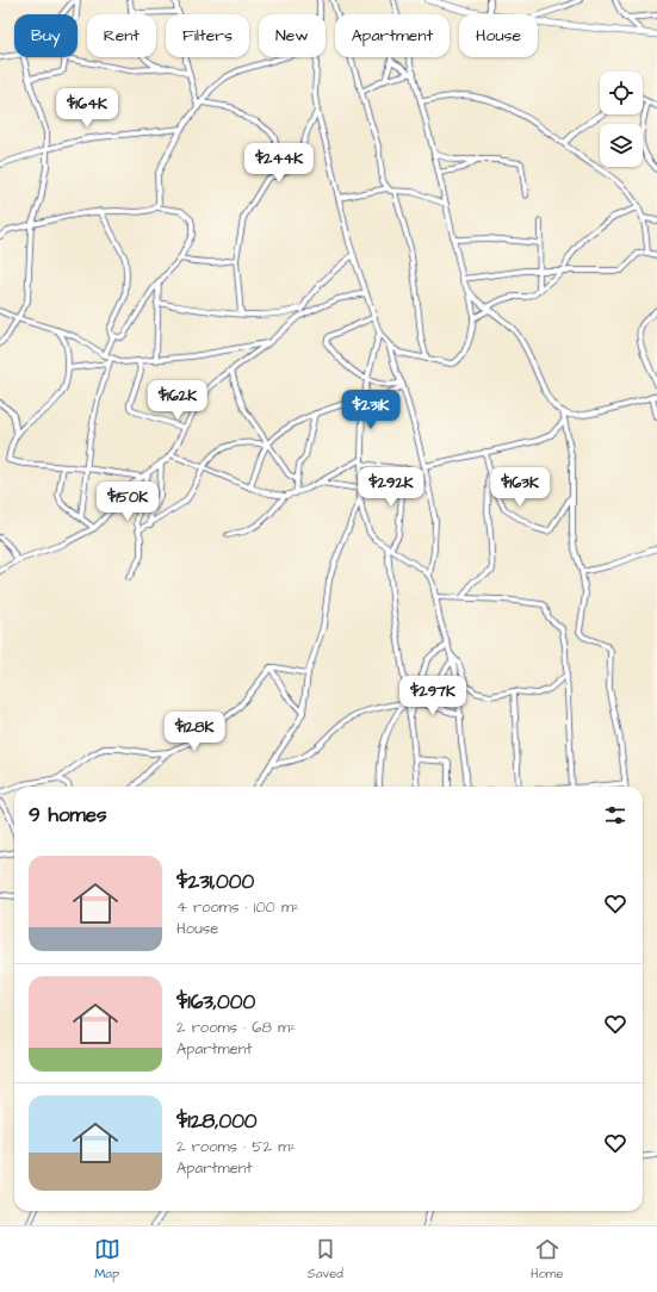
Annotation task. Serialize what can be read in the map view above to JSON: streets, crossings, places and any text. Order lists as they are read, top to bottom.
{
  "page": {
    "chip": [
      "Buy",
      "Rent",
      "Filters",
      "New",
      "Apartment",
      "House"
    ],
    "price": [
      "$164K",
      "$244K",
      "$162K",
      "$231K",
      "$292K",
      "$163K",
      "$150K",
      "$297K",
      "$128K"
    ],
    "heading": "9 homes",
    "list": [
      {
        "name": "$231,000",
        "note": "4 rooms · 100 m² · House"
      },
      {
        "name": "$163,000",
        "note": "2 rooms · 68 m² · Apartment"
      },
      {
        "name": "$128,000",
        "note": "2 rooms · 52 m² · Apartment"
      }
    ],
    "tabs": ["Map", "Saved", "Home"]
  }
}
